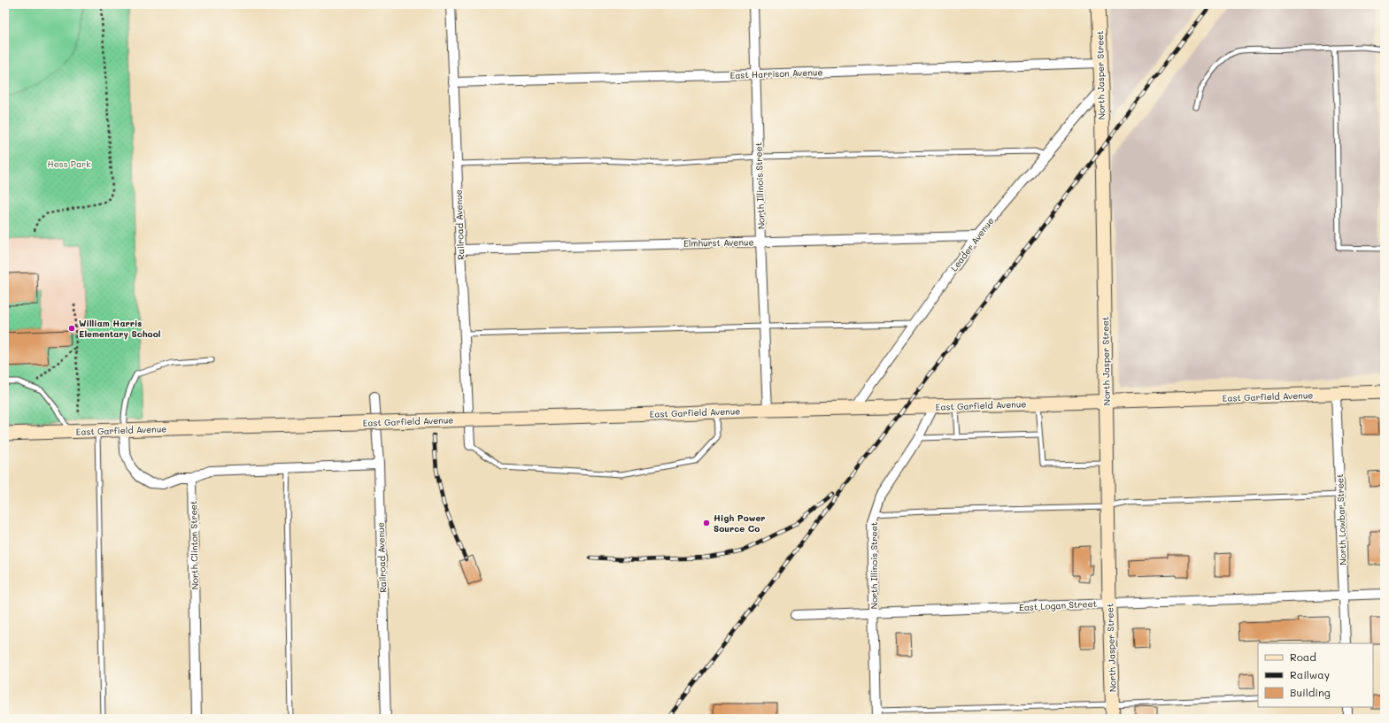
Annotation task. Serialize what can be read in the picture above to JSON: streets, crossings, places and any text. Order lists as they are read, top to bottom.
{
  "streets": {
    "street": [
      "East Harrison Avenue",
      "North Jasper Street",
      "North Illinois Street",
      "Railroad Avenue",
      "Elmhurst Avenue",
      "Leader Avenue",
      "East Garfield Avenue",
      "North Lowbar Street",
      "North Clinton Street",
      "East Logan Street"
    ]
  },
  "crossings": [
    ["East Harrison Avenue", "North Jasper Street"],
    ["East Harrison Avenue", "North Illinois Street"],
    ["East Harrison Avenue", "Railroad Avenue"],
    ["North Jasper Street", "Leader Avenue"],
    ["North Jasper Street", "East Garfield Avenue"],
    ["North Jasper Street", "East Logan Street"],
    ["North Illinois Street", "Elmhurst Avenue"],
    ["North Illinois Street", "East Garfield Avenue"],
    ["North Illinois Street", "East Logan Street"],
    ["Railroad Avenue", "Elmhurst Avenue"],
    ["Elmhurst Avenue", "Leader Avenue"],
    ["Leader Avenue", "East Garfield Avenue"],
    ["East Garfield Avenue", "North Lowbar Street"],
    ["North Lowbar Street", "East Logan Street"]
  ],
  "parks": ["Hess Park"],
  "places": ["William Harris Elementary School", "High Power Source Co"],
  "legend": ["Road", "Railway", "Building"]
}
